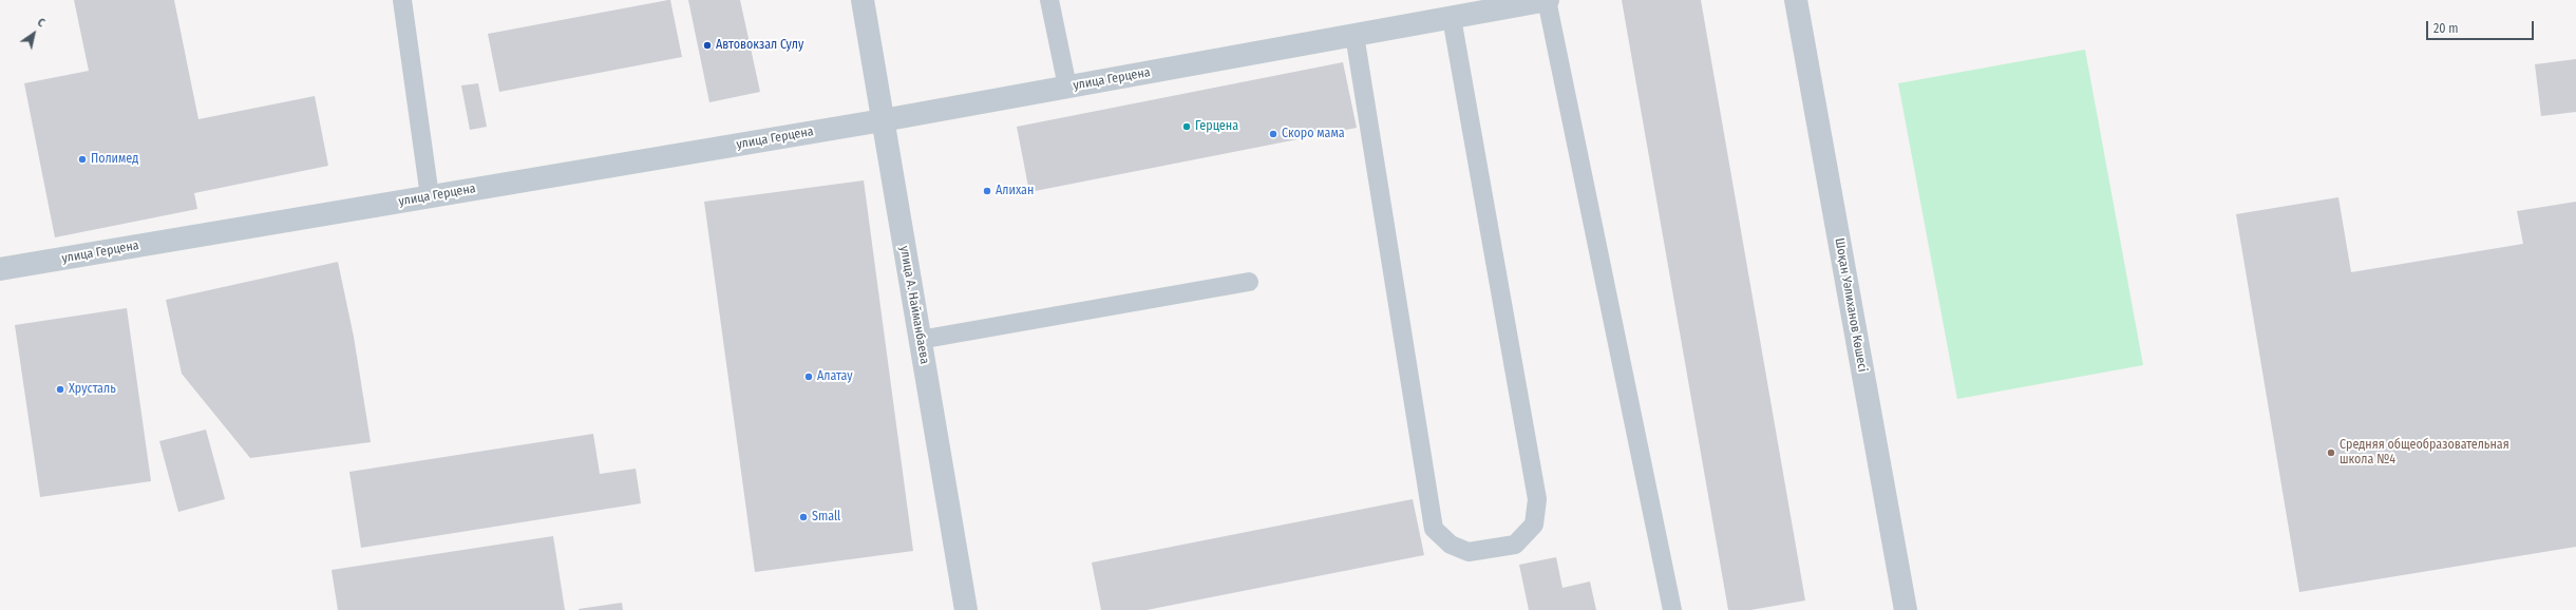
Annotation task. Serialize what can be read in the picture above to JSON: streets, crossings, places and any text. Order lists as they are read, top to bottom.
{
  "streets": {
    "street": ["улица Герцена", "улица А. Найманбаева", "Шоқан Уәлиханов Көшесі"]
  },
  "crossings": [
    ["улица Герцена", "улица А. Найманбаева"]
  ],
  "places": [
    "Автовокзал Сулу",
    "Герцена",
    "Скоро мама",
    "Полимед",
    "Алихан",
    "Алатау",
    "Хрусталь",
    "Средняя общеобразовательная школа №4",
    "Small"
  ],
  "scale_bar": "20 m",
  "north": "top right"
}
